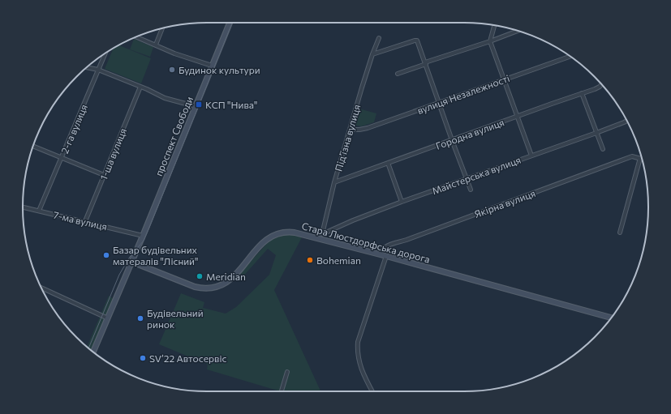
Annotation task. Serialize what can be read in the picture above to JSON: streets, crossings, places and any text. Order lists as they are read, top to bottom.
{
  "streets": {
    "main road": ["проспект Свободи", "Стара Люстдорфська дорога"],
    "street": [
      "вулиця Незалежності",
      "2-га вулиця",
      "Городна вулиця",
      "Підʼїзна вулиця",
      "1-ша вулиця",
      "Майстерська вулиця",
      "Якірна вулиця",
      "7-ма вулиця"
    ]
  },
  "crossings": [
    ["вулиця Незалежності", "Підʼїзна вулиця"],
    ["2-га вулиця", "7-ма вулиця"],
    ["Городна вулиця", "Підʼїзна вулиця"],
    ["проспект Свободи", "7-ма вулиця"],
    ["проспект Свободи", "Стара Люстдорфська дорога"],
    ["Підʼїзна вулиця", "Майстерська вулиця"],
    ["Підʼїзна вулиця", "Стара Люстдорфська дорога"],
    ["1-ша вулиця", "7-ма вулиця"],
    ["Якірна вулиця", "Стара Люстдорфська дорога"]
  ],
  "places": {
    "other": [
      "Будинок культури",
      "Базар будівельних матералів \"Лісний\"",
      "Bohemian",
      "Meridian",
      "Будівельний ринок",
      "SV’22 Автосервіс"
    ],
    "transit": ["КСП \"Нива\""]
  }
}
